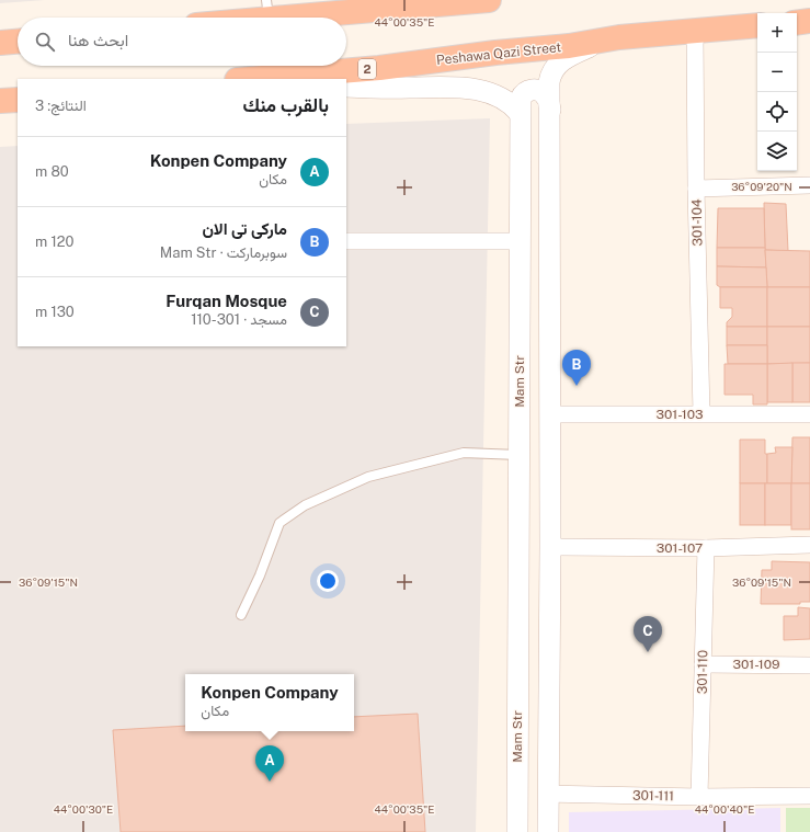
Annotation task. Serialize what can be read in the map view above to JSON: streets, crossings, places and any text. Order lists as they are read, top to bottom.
{
  "streets": {
    "highway": ["Peshawa Qazi Street", "2"],
    "street": [
      "301-104",
      "Mam Str",
      "301-103",
      "301-107",
      "301-109",
      "301-110",
      "301-111"
    ]
  },
  "crossings": [
    ["Peshawa Qazi Street", "301-104"],
    ["301-104", "301-103"],
    ["301-107", "301-110"],
    ["301-109", "301-110"],
    ["301-110", "301-111"]
  ],
  "page": {
    "map_buttons": ["+", "−"],
    "search": "ابحث هنا",
    "heading": ["بالقرب منك", "النتائج: 3"],
    "list": [
      {
        "mark": "A",
        "name": "Konpen Company",
        "note": "مكان",
        "value": "80 m"
      },
      {
        "mark": "B",
        "name": "مارکی تی الان",
        "note": "سوبرماركت · Mam Str",
        "value": "120 m"
      },
      {
        "mark": "C",
        "name": "Furqan Mosque",
        "note": "مسجد · 301-110",
        "value": "130 m"
      }
    ],
    "pins": ["B", "C", "A"],
    "popup": ["Konpen Company", "مكان"]
  },
  "coordinates": [
    "44°00'35\"E",
    "36°09'20\"N",
    "36°09'15\"N",
    "44°00'30\"E",
    "44°00'40\"E"
  ]
}
